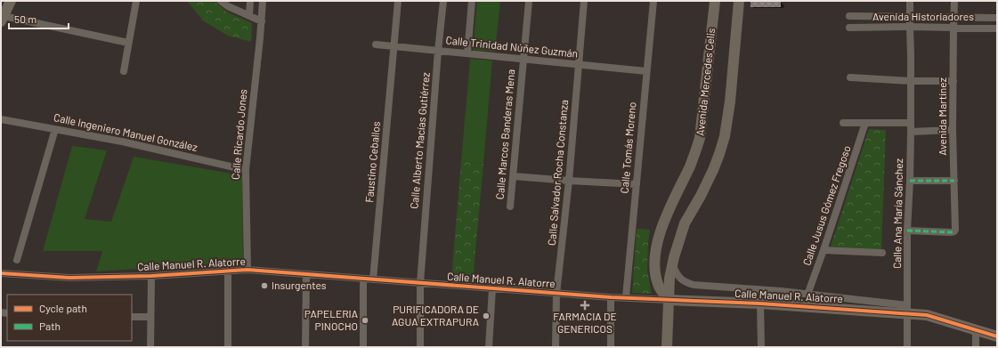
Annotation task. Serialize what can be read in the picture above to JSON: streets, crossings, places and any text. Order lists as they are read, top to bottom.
{
  "streets": {
    "main road": ["Avenida Mercedes Celis", "Calle Manuel R. Alatorre"],
    "street": [
      "Avenida Historiadores",
      "Calle Trinidad Núñez Guzmán",
      "Avenida Martínez",
      "Calle Ingeniero Manuel González",
      "Calle Ricardo Jones",
      "Calle Marcos Banderas Mena",
      "Calle Alberto Macías Gutiérrez",
      "Calle Tomás Moreno",
      "Faustino Ceballos",
      "Calle Salvador Rocha Constanza",
      "Calle Jusus Gómez Fregoso",
      "Calle Ana María Sánchez"
    ]
  },
  "crossings": [
    ["Avenida Historiadores", "Avenida Martínez"],
    ["Avenida Historiadores", "Calle Ana María Sánchez"],
    ["Calle Trinidad Núñez Guzmán", "Calle Marcos Banderas Mena"],
    ["Calle Trinidad Núñez Guzmán", "Calle Alberto Macías Gutiérrez"],
    ["Calle Trinidad Núñez Guzmán", "Calle Tomás Moreno"],
    ["Calle Trinidad Núñez Guzmán", "Faustino Ceballos"],
    ["Calle Trinidad Núñez Guzmán", "Calle Salvador Rocha Constanza"],
    ["Avenida Mercedes Celis", "Calle Manuel R. Alatorre"],
    ["Avenida Martínez", "Calle Ana María Sánchez"],
    ["Calle Ingeniero Manuel González", "Calle Ricardo Jones"],
    ["Calle Ricardo Jones", "Calle Manuel R. Alatorre"],
    ["Calle Alberto Macías Gutiérrez", "Calle Manuel R. Alatorre"],
    ["Calle Tomás Moreno", "Calle Manuel R. Alatorre"],
    ["Faustino Ceballos", "Calle Manuel R. Alatorre"],
    ["Calle Salvador Rocha Constanza", "Calle Manuel R. Alatorre"],
    ["Calle Ana María Sánchez", "Calle Manuel R. Alatorre"]
  ],
  "places": {
    "other": ["Insurgentes", "PURIFICADORA DE AGUA EXTRAPURA", "PAPELERIA PINOCHO"],
    "health": ["FARMACIA DE GENERICOS"]
  },
  "legend": ["Cycle path", "Path"],
  "scale_bar": "50 m"
}
